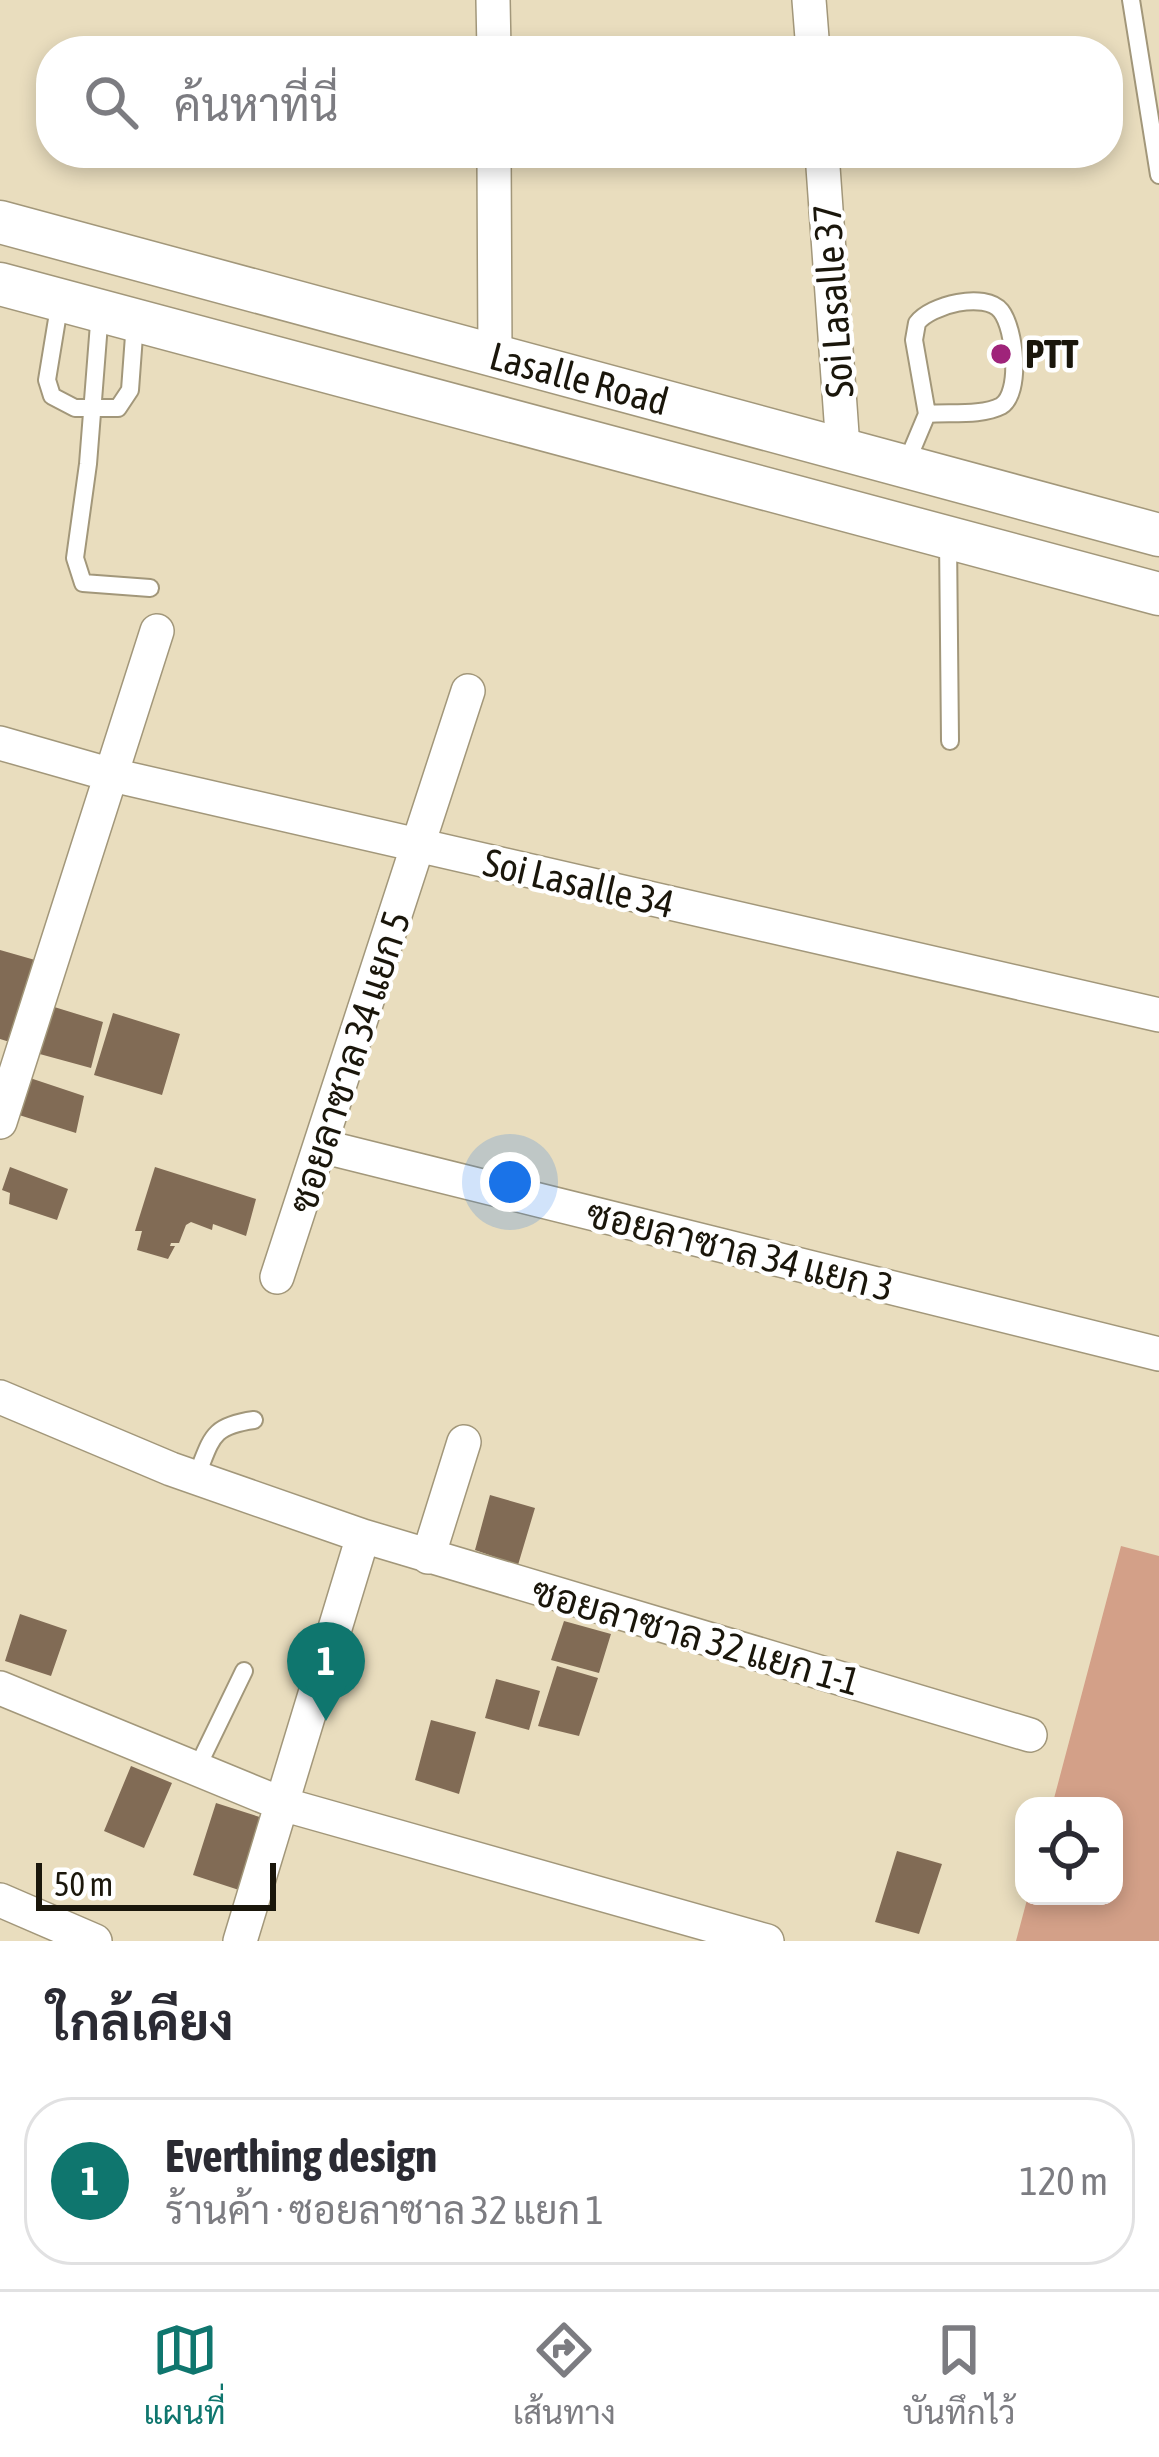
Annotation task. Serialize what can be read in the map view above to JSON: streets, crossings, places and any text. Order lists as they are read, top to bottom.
{
  "streets": {
    "street": [
      "Soi Lasalle 37",
      "Lasalle Road",
      "Soi Lasalle 34",
      "ซอยลาซาล 34 แยก 5",
      "ซอยลาซาล 34 แยก 3",
      "ซอยลาซาล 32 แยก 1-1"
    ]
  },
  "crossings": [
    ["Soi Lasalle 37", "Lasalle Road"],
    ["Soi Lasalle 34", "ซอยลาซาล 34 แยก 5"],
    ["ซอยลาซาล 34 แยก 5", "ซอยลาซาล 34 แยก 3"]
  ],
  "places": ["PTT"],
  "scale_bar": "50 m",
  "page": {
    "search": "ค้นหาที่นี่",
    "pins": "1",
    "scale": "50 m",
    "heading": "ใกล้เคียง",
    "list": [
      {
        "mark": "1",
        "name": "Everthing design",
        "note": "ร้านค้า · ซอยลาซาล 32 แยก 1",
        "value": "120 m"
      }
    ],
    "nav": ["แผนที่", "เส้นทาง", "บันทึกไว้"]
  }
}
